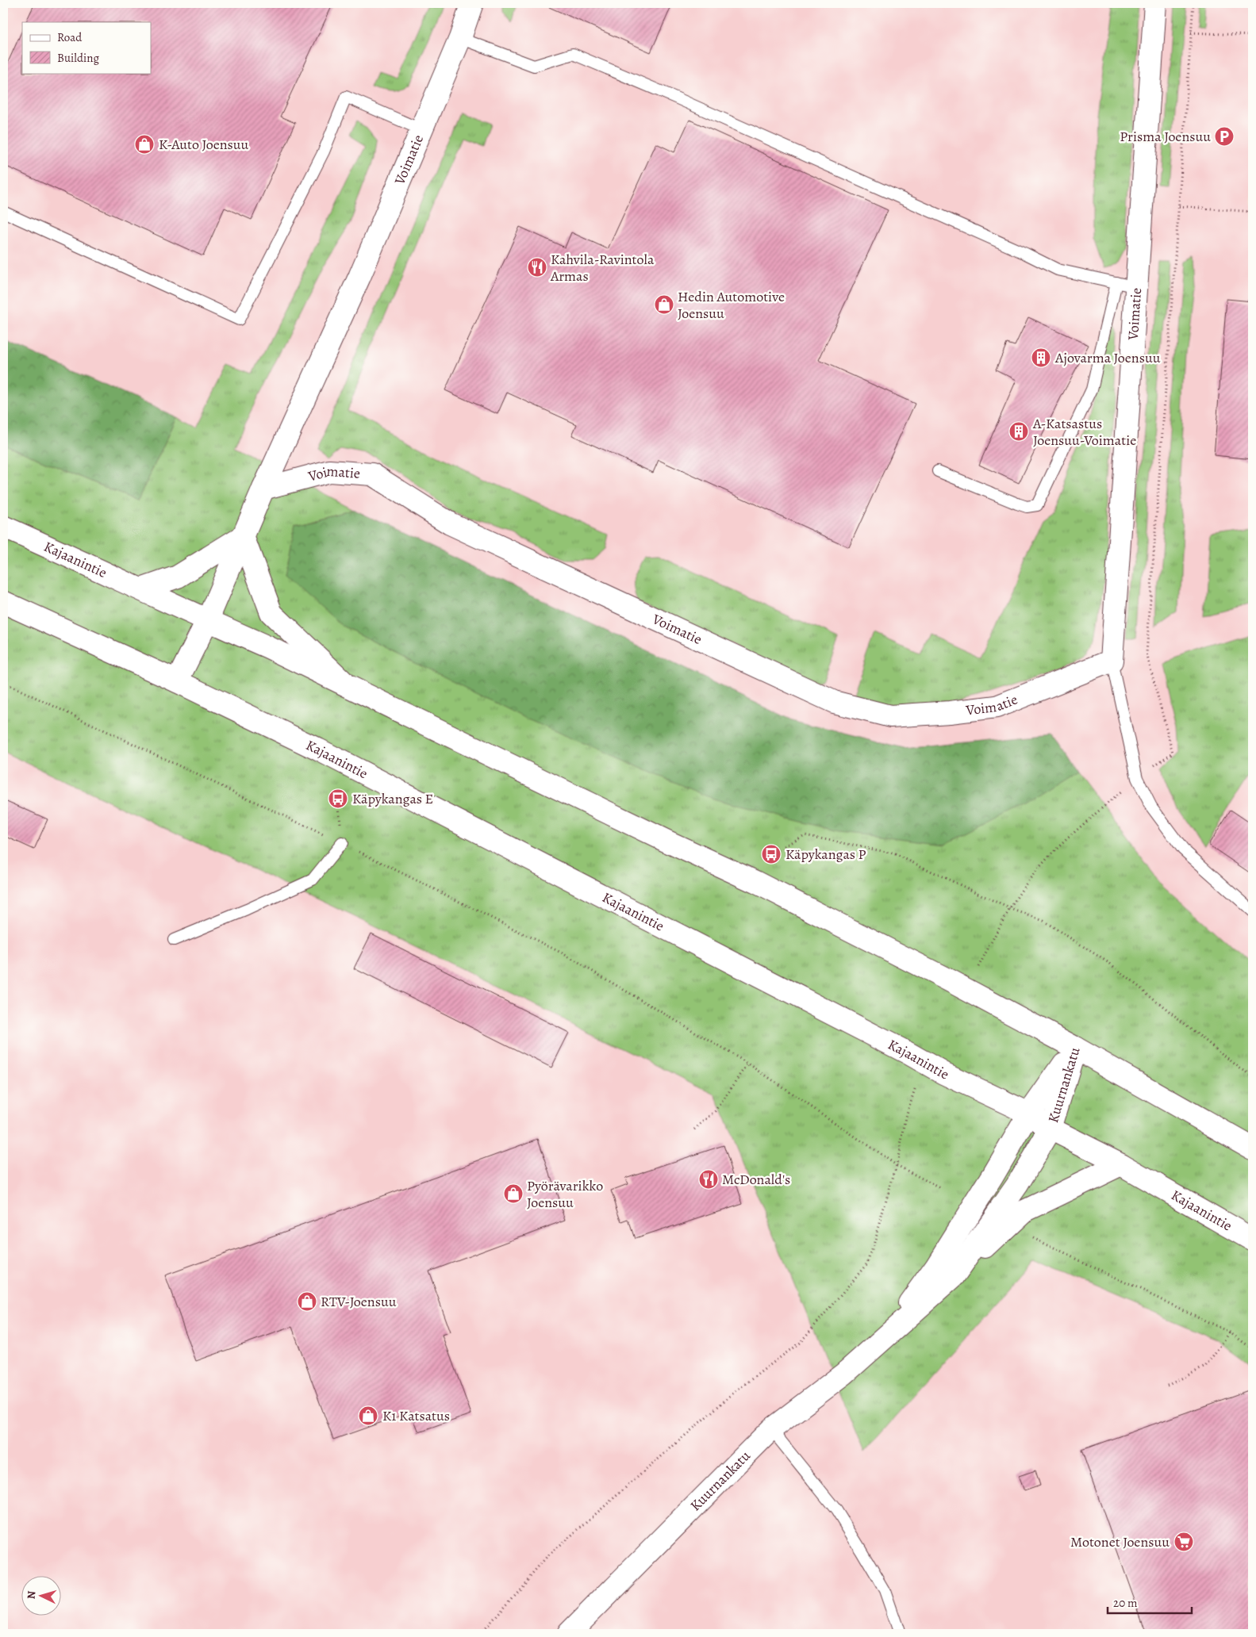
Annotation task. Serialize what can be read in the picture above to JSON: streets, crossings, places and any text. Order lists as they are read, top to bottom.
{
  "streets": {
    "main road": ["Voimatie", "Kajaanintie", "Kuurnankatu"]
  },
  "crossings": [
    ["Voimatie", "Kajaanintie"],
    ["Kajaanintie", "Kuurnankatu"]
  ],
  "places": {
    "parking": ["Prisma Joensuu"],
    "shop": [
      "K-Auto Joensuu",
      "Hedin Automotive Joensuu",
      "Pyörävarikko Joensuu",
      "RTV-Joensuu",
      "K1 Katsatus"
    ],
    "restaurant": ["Kahvila-Ravintola Armas", "McDonald's"],
    "building": ["Ajovarma Joensuu", "A-Katsastus Joensuu-Voimatie"],
    "bus stop": ["Käpykangas E", "Käpykangas P"],
    "supermarket": ["Motonet Joensuu"]
  },
  "legend": ["Road", "Building"],
  "scale_bar": "20 m",
  "north": "left"
}
